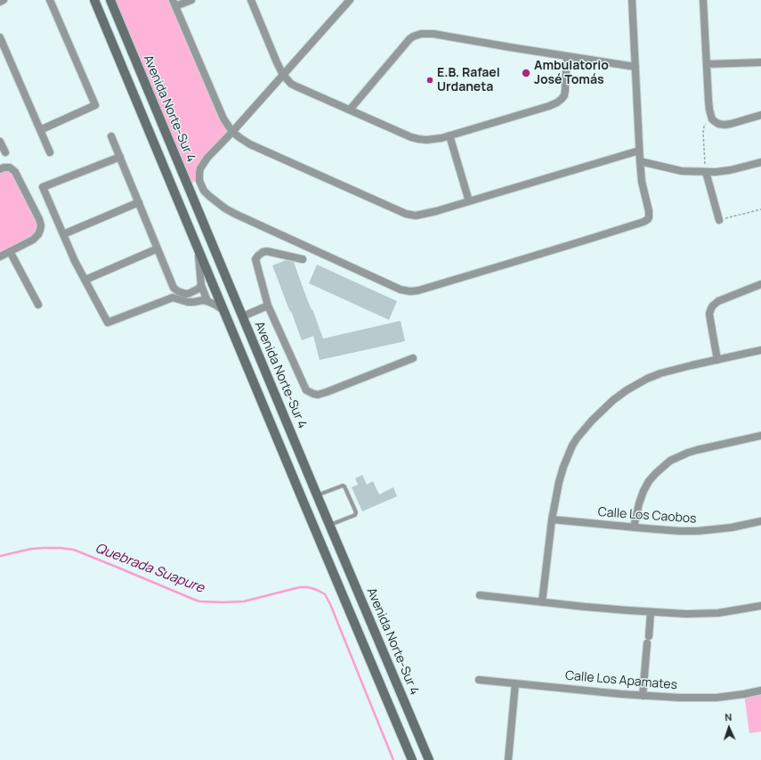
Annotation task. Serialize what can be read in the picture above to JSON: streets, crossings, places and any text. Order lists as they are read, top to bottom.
{
  "streets": {
    "main road": ["Avenida Norte-Sur 4"],
    "street": ["Calle Los Caobos", "Calle Los Apamates"]
  },
  "water": ["Quebrada Suapure"],
  "places": ["Ambulatorio José Tomás", "E.B. Rafael Urdaneta"],
  "north": "top"
}
